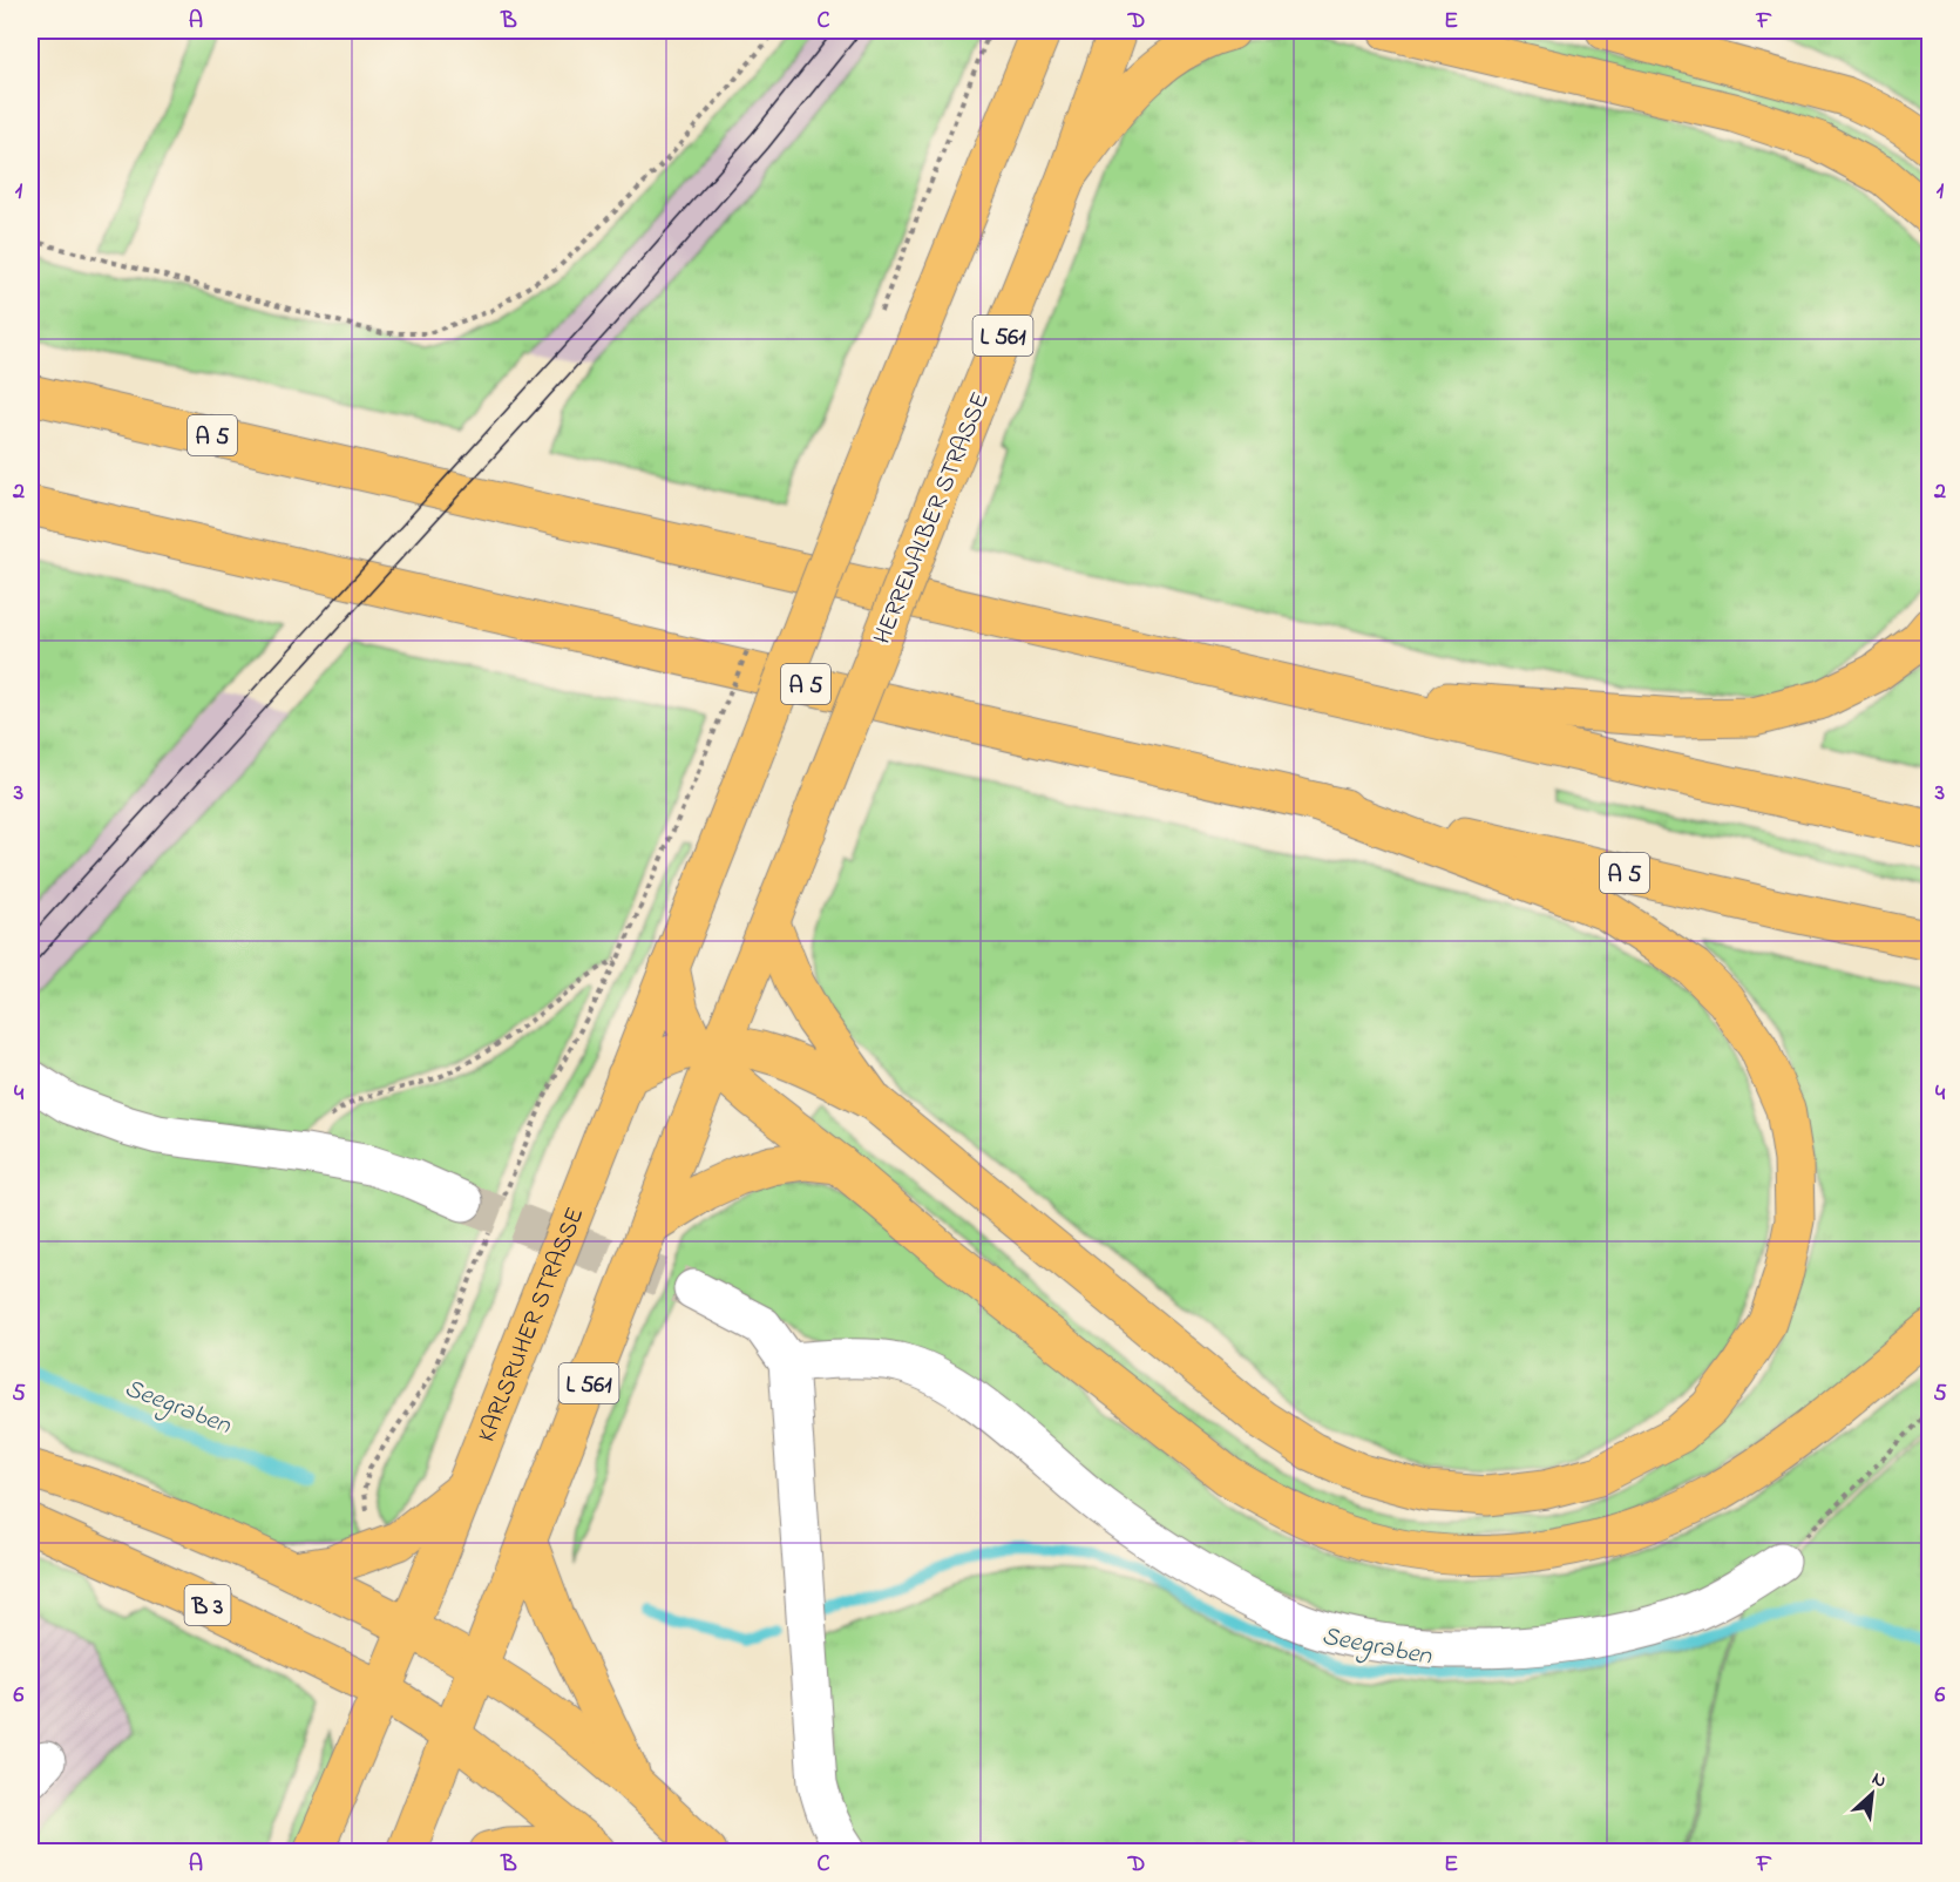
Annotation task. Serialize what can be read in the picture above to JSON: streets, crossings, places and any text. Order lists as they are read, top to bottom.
{
  "streets": {
    "main road": [
      "L 561",
      "A 5",
      "HERRENALBER STRASSE",
      "KARLSRUHER STRASSE",
      "B 3"
    ]
  },
  "crossings": [
    ["L 561", "HERRENALBER STRASSE"],
    ["L 561", "B 3"],
    ["KARLSRUHER STRASSE", "B 3"]
  ],
  "water": ["Seegraben"],
  "north": "top right",
  "grid": {
    "columns": [
      "A",
      "B",
      "C",
      "D",
      "E",
      "F"
    ],
    "rows": [
      "1",
      "2",
      "3",
      "4",
      "5",
      "6"
    ]
  }
}
